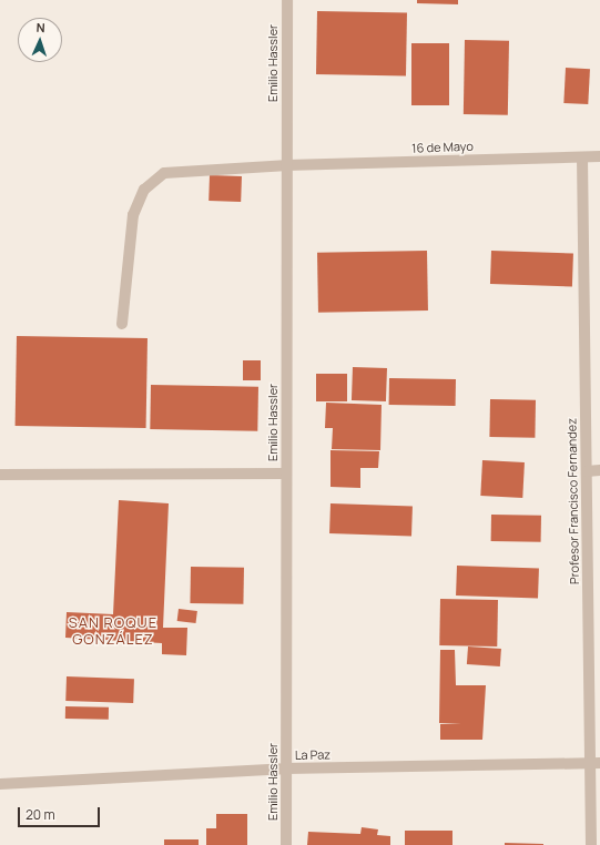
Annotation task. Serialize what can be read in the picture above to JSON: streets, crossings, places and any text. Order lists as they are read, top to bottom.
{
  "streets": {
    "street": [
      "Emilio Hassler",
      "16 de Mayo",
      "Profesor Francisco Fernandez",
      "La Paz"
    ]
  },
  "crossings": [
    ["Emilio Hassler", "16 de Mayo"],
    ["Emilio Hassler", "La Paz"],
    ["16 de Mayo", "Profesor Francisco Fernandez"],
    ["Profesor Francisco Fernandez", "La Paz"]
  ],
  "districts": ["SAN ROQUE GONZÁLEZ"],
  "scale_bar": "20 m",
  "north": "top"
}
